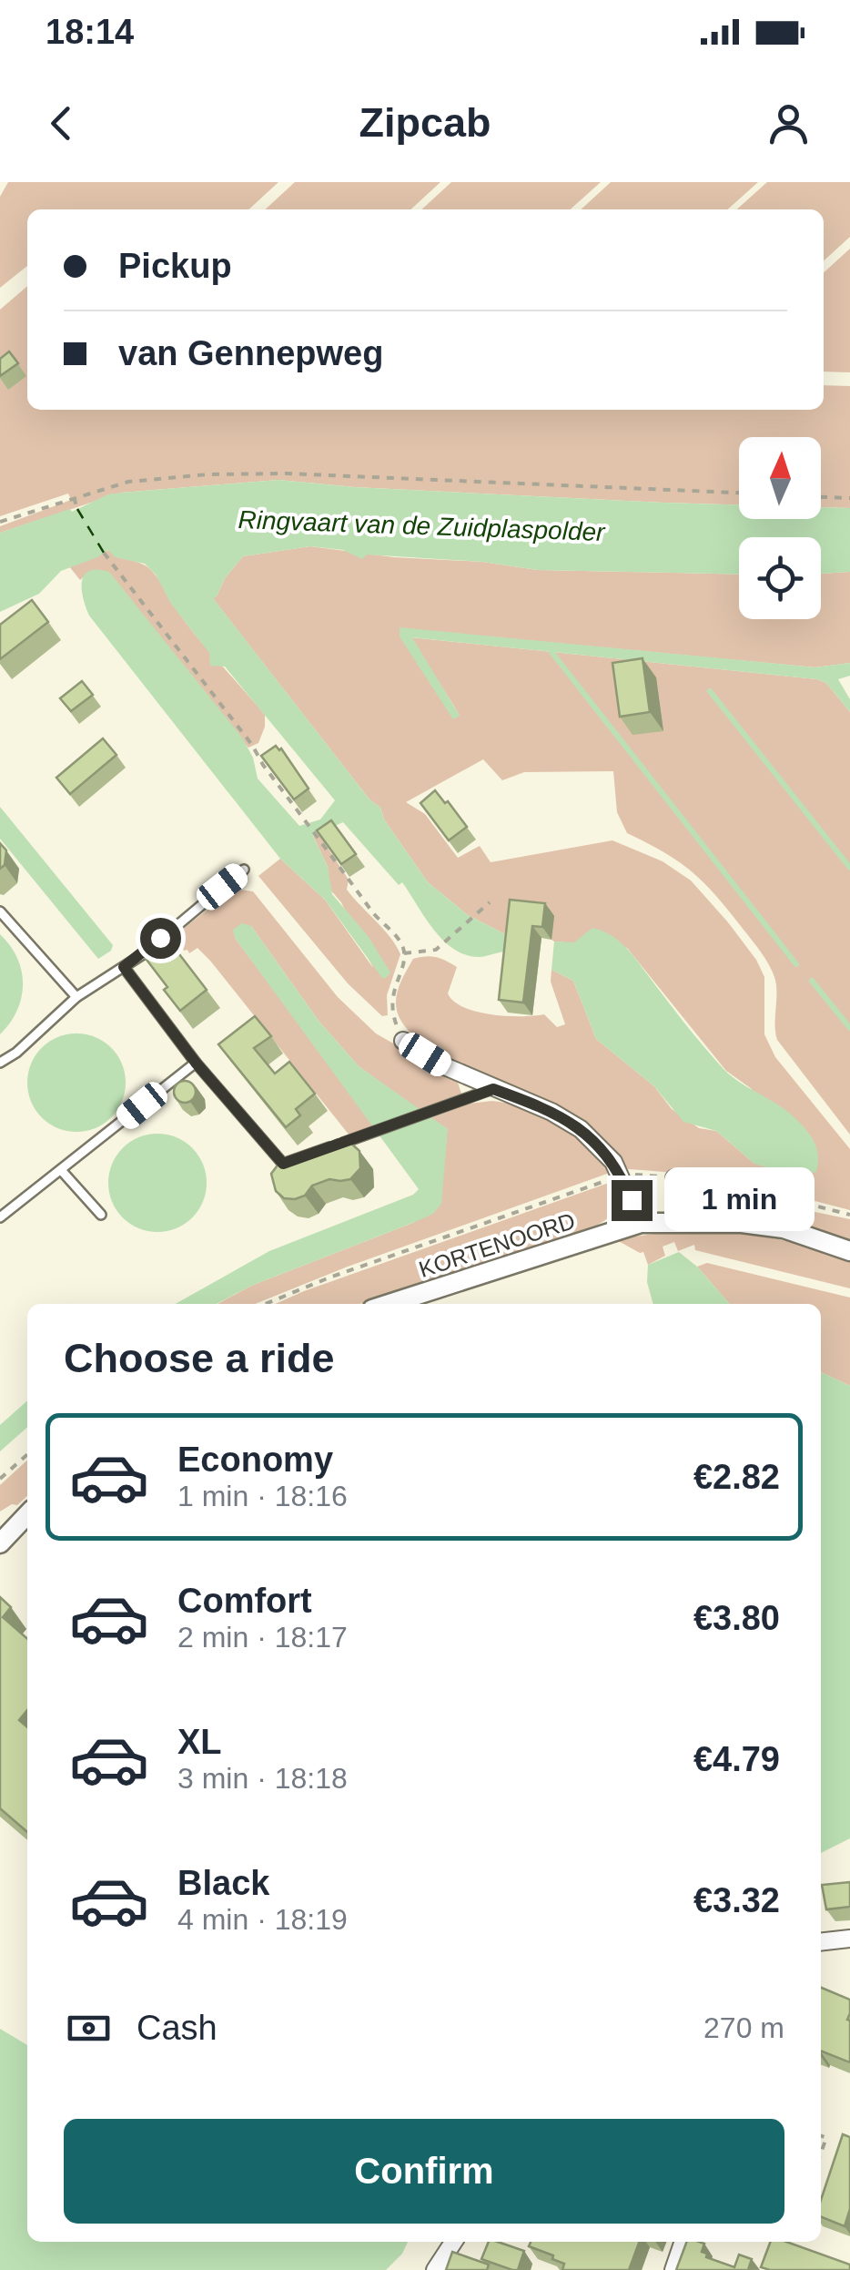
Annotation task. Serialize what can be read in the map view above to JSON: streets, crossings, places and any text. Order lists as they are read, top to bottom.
{
  "streets": {
    "street": ["KORTENOORD"]
  },
  "water": ["Ringvaart van de Zuidplaspolder"],
  "north": "top",
  "page": {
    "status": "18:14",
    "header": "Zipcab",
    "banner": ["Pickup", "van Gennepweg"],
    "bubble": "1 min",
    "heading": "Choose a ride",
    "list": [
      {
        "name": "Economy",
        "note": "1 min · 18:16",
        "value": "€2.82"
      },
      {
        "name": "Comfort",
        "note": "2 min · 18:17",
        "value": "€3.80"
      },
      {
        "name": "XL",
        "note": "3 min · 18:18",
        "value": "€4.79"
      },
      {
        "name": "Black",
        "note": "4 min · 18:19",
        "value": "€3.32"
      }
    ],
    "pay": ["Cash", "270 m"],
    "buttons": "Confirm"
  }
}
